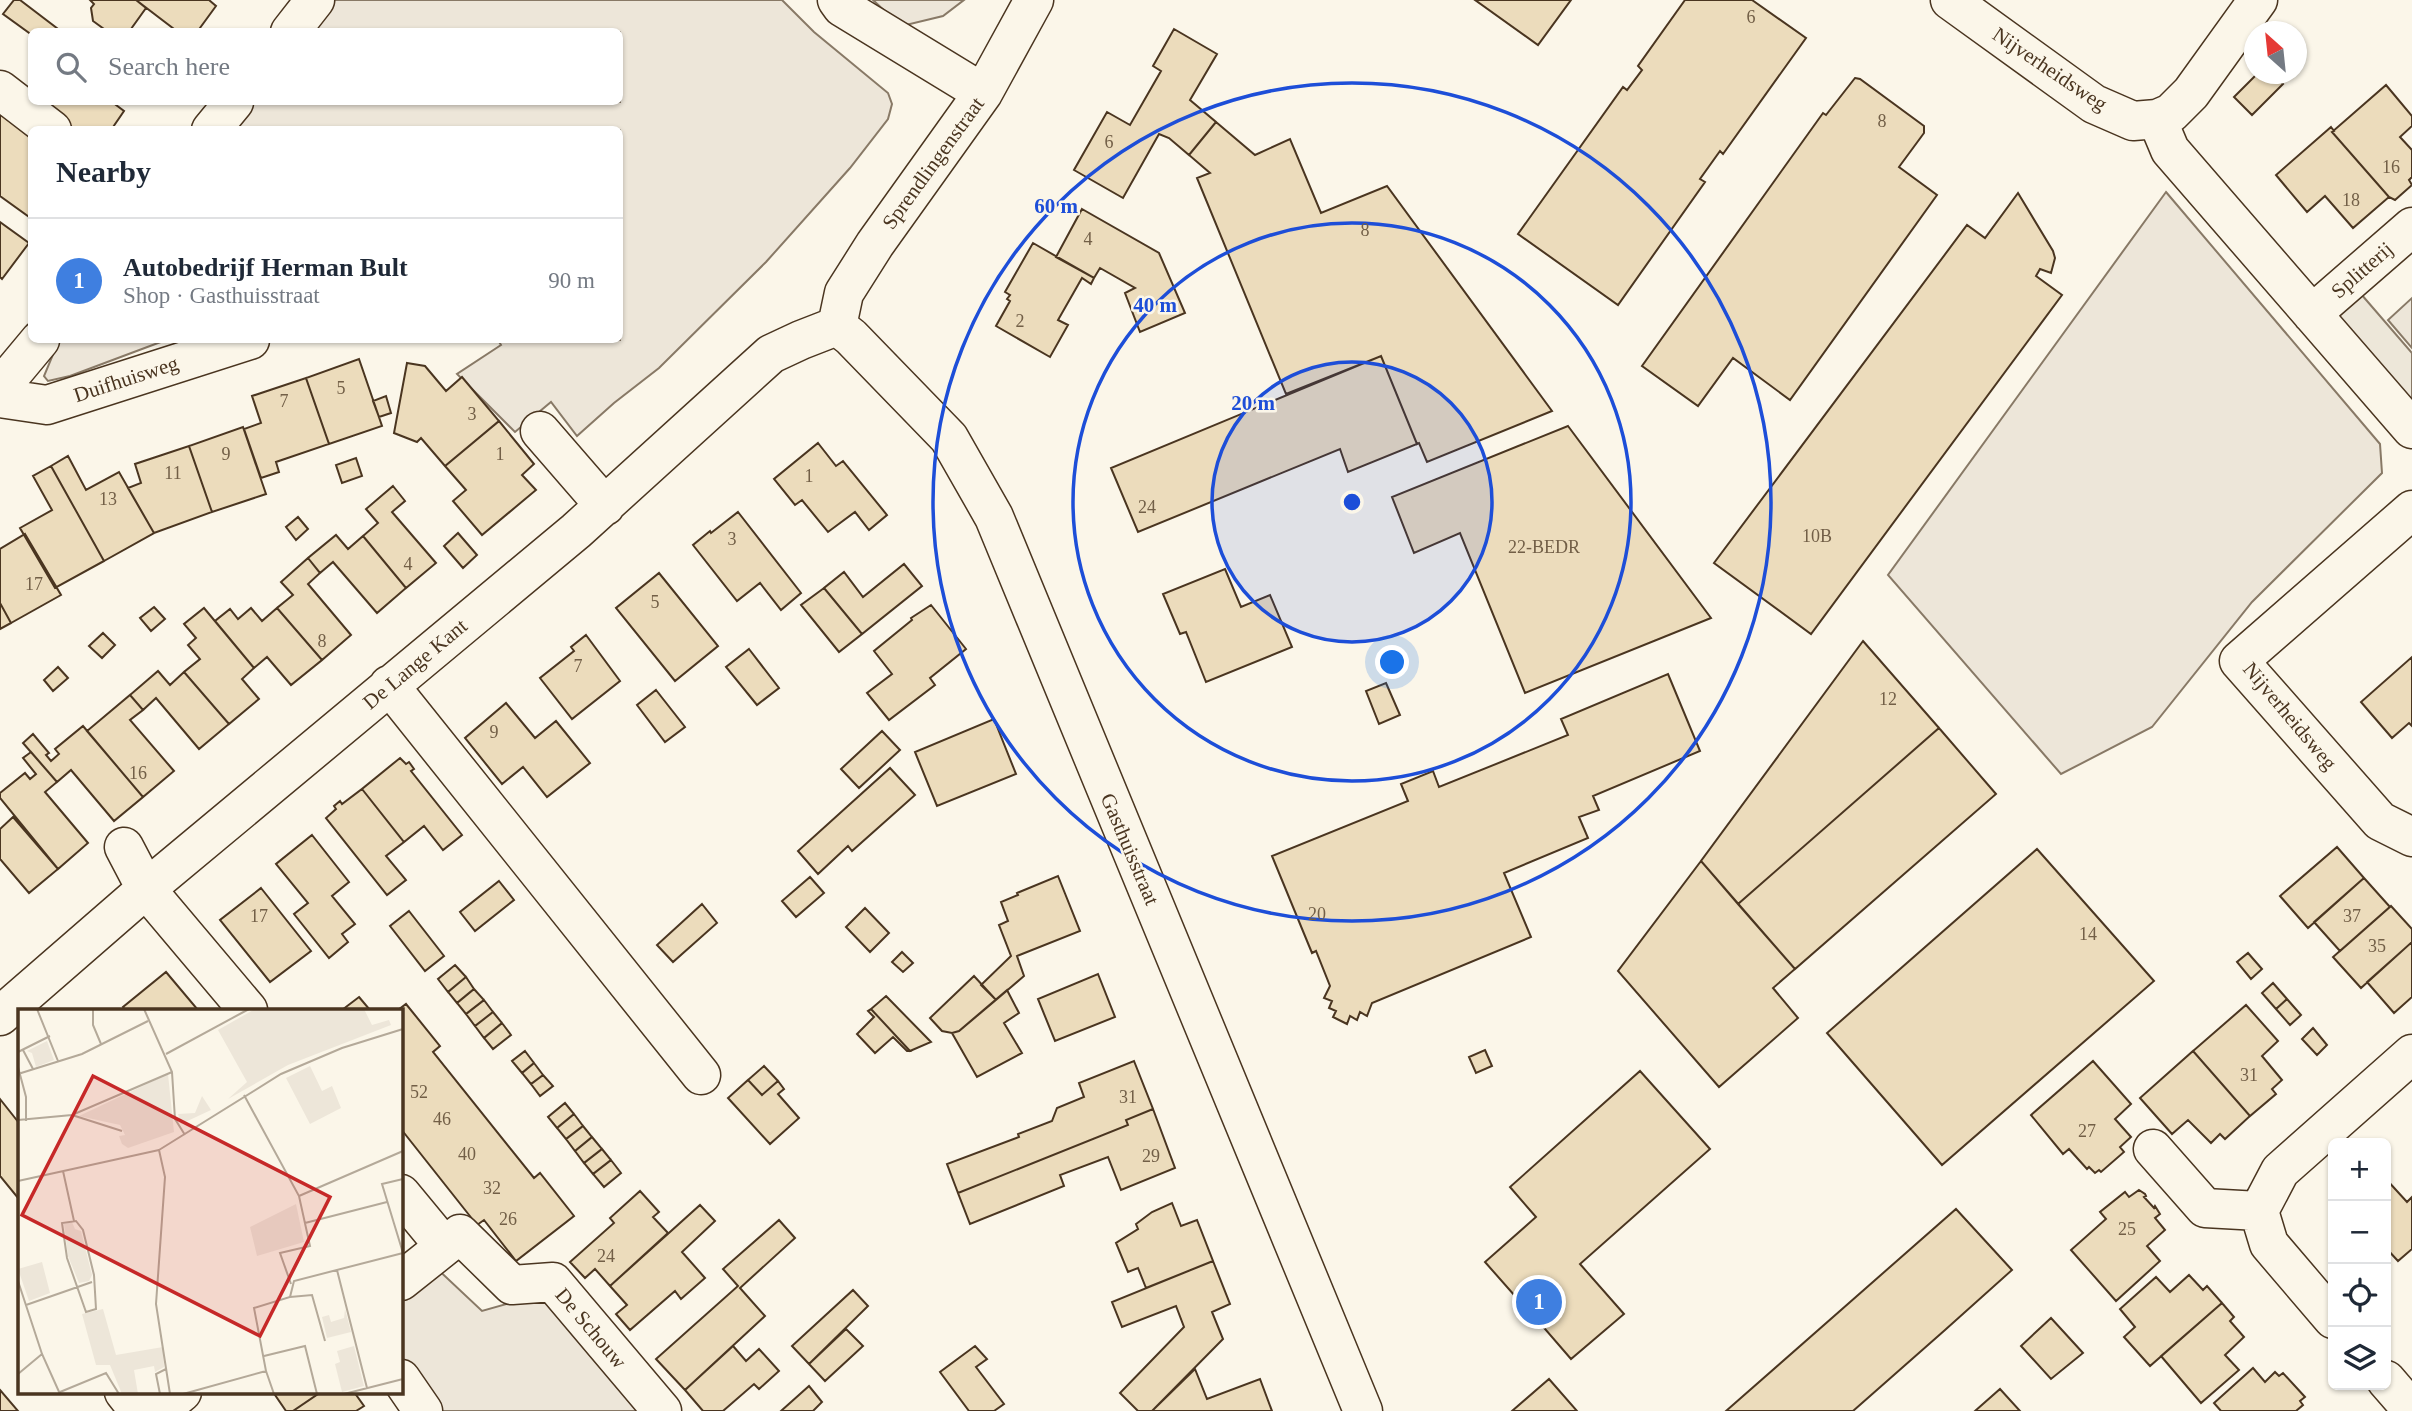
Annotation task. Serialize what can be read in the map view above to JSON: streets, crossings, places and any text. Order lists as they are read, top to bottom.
{
  "streets": {
    "street": [
      "Nijverheidsweg",
      "Sprendlingenstraat",
      "Splitterij",
      "Duifhuisweg",
      "De Lange Kant",
      "Gasthuisstraat",
      "De Schouw"
    ]
  },
  "crossings": [
    ["Sprendlingenstraat", "De Lange Kant"],
    ["Sprendlingenstraat", "Gasthuisstraat"],
    ["De Lange Kant", "Gasthuisstraat"]
  ],
  "house_numbers": [
    "6",
    "8",
    "6",
    "16",
    "18",
    "8",
    "4",
    "2",
    "5",
    "7",
    "3",
    "9",
    "1",
    "11",
    "1",
    "13",
    "24",
    "10B",
    "3",
    "22-BEDR",
    "4",
    "17",
    "5",
    "8",
    "7",
    "12",
    "9",
    "16",
    "20",
    "17",
    "37",
    "14",
    "35",
    "31",
    "52",
    "31",
    "46",
    "27",
    "40",
    "29",
    "32",
    "26",
    "25",
    "24"
  ],
  "north": "top left",
  "page": {
    "search": "Search here",
    "heading": "Nearby",
    "list": [
      {
        "mark": "1",
        "name": "Autobedrijf Herman Bult",
        "note": "Shop · Gasthuisstraat",
        "value": "90 m"
      }
    ],
    "map_buttons": ["+", "−"],
    "pins": "1"
  },
  "rings": ["60 m", "40 m", "20 m"]
}
